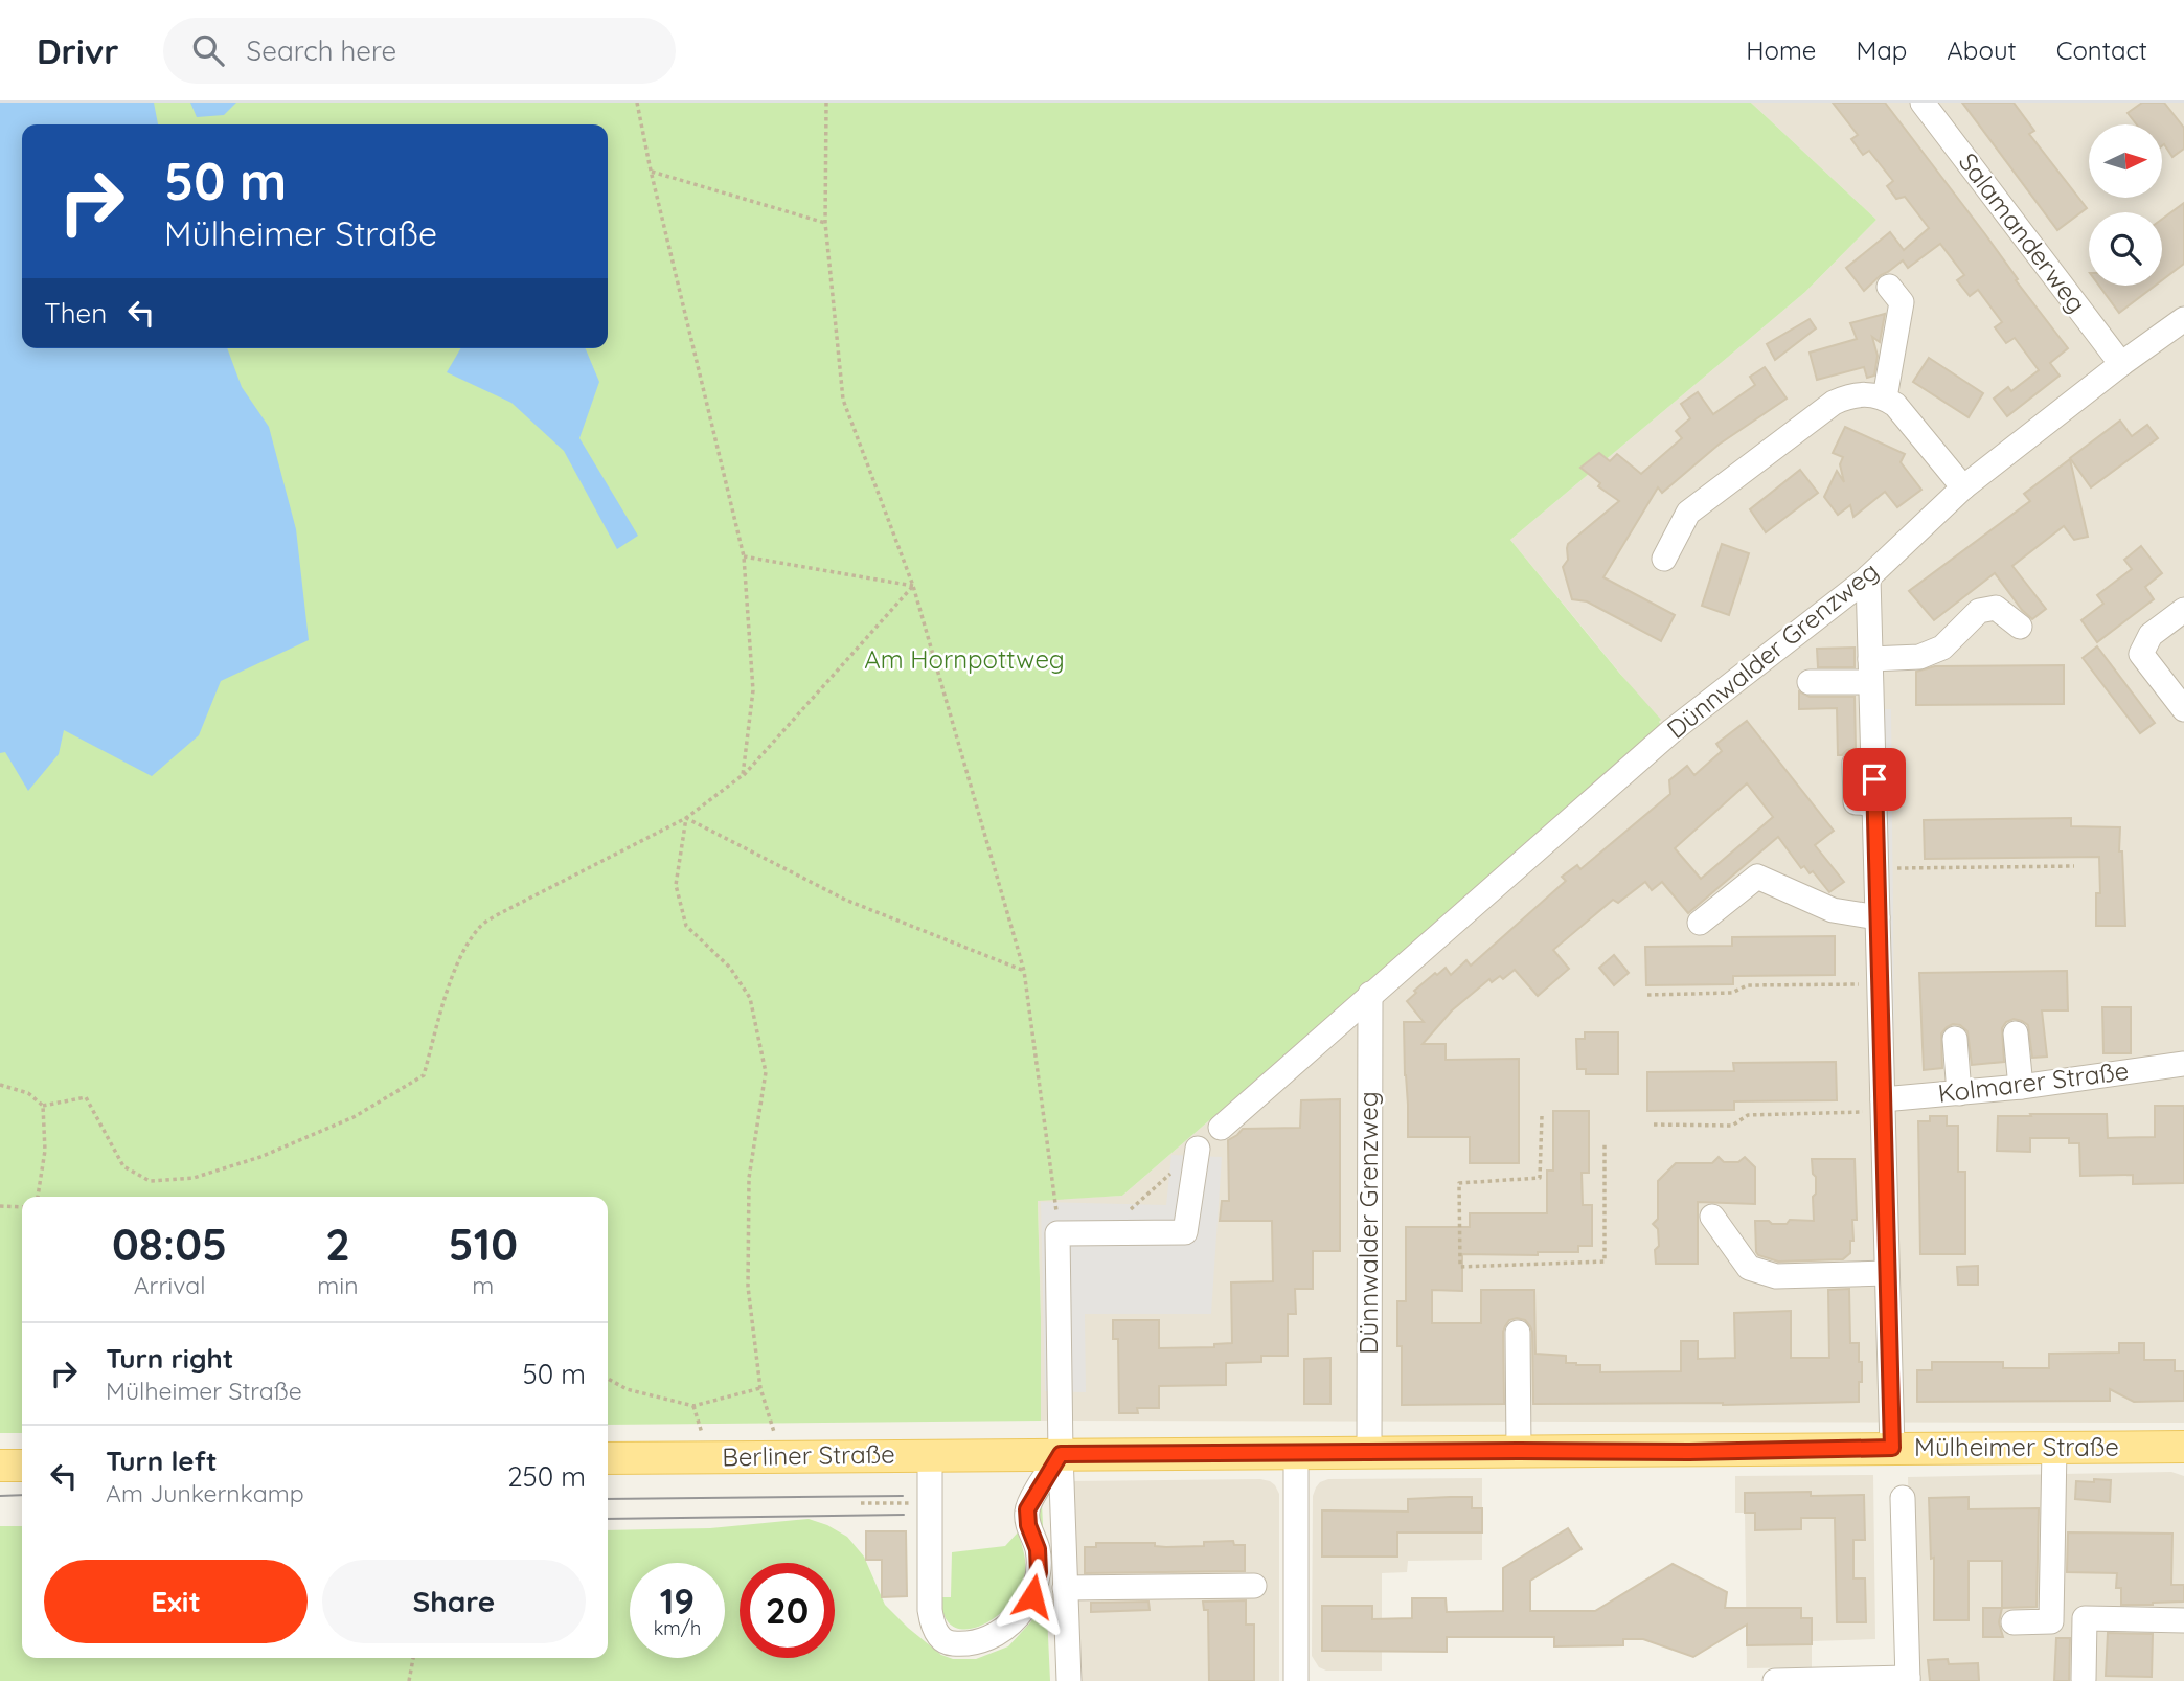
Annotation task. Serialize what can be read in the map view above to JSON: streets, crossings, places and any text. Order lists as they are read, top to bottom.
{
  "streets": {
    "main road": ["Mülheimer Straße", "Berliner Straße"],
    "street": ["Salamanderweg", "Dünnwalder Grenzweg", "Kolmarer Straße"]
  },
  "crossings": [
    ["Salamanderweg", "Dünnwalder Grenzweg"],
    ["Dünnwalder Grenzweg", "Mülheimer Straße"],
    ["Mülheimer Straße", "Berliner Straße"]
  ],
  "parks": ["Am Hornpottweg"],
  "north": "right",
  "page": {
    "header": "Drivr",
    "search": "Search here",
    "nav": [
      "Home",
      "Map",
      "About",
      "Contact"
    ],
    "turn": ["50 m", "Mülheimer Straße"],
    "then": "Then",
    "eta": [
      "08:05",
      "Arrival",
      "2",
      "min",
      "510",
      "m"
    ],
    "list": [
      {
        "name": "Turn right",
        "note": "Mülheimer Straße",
        "value": "50 m"
      },
      {
        "name": "Turn left",
        "note": "Am Junkernkamp",
        "value": "250 m"
      }
    ],
    "buttons": ["Exit", "Share"],
    "speed": "19 km/h",
    "limit": "20"
  }
}
